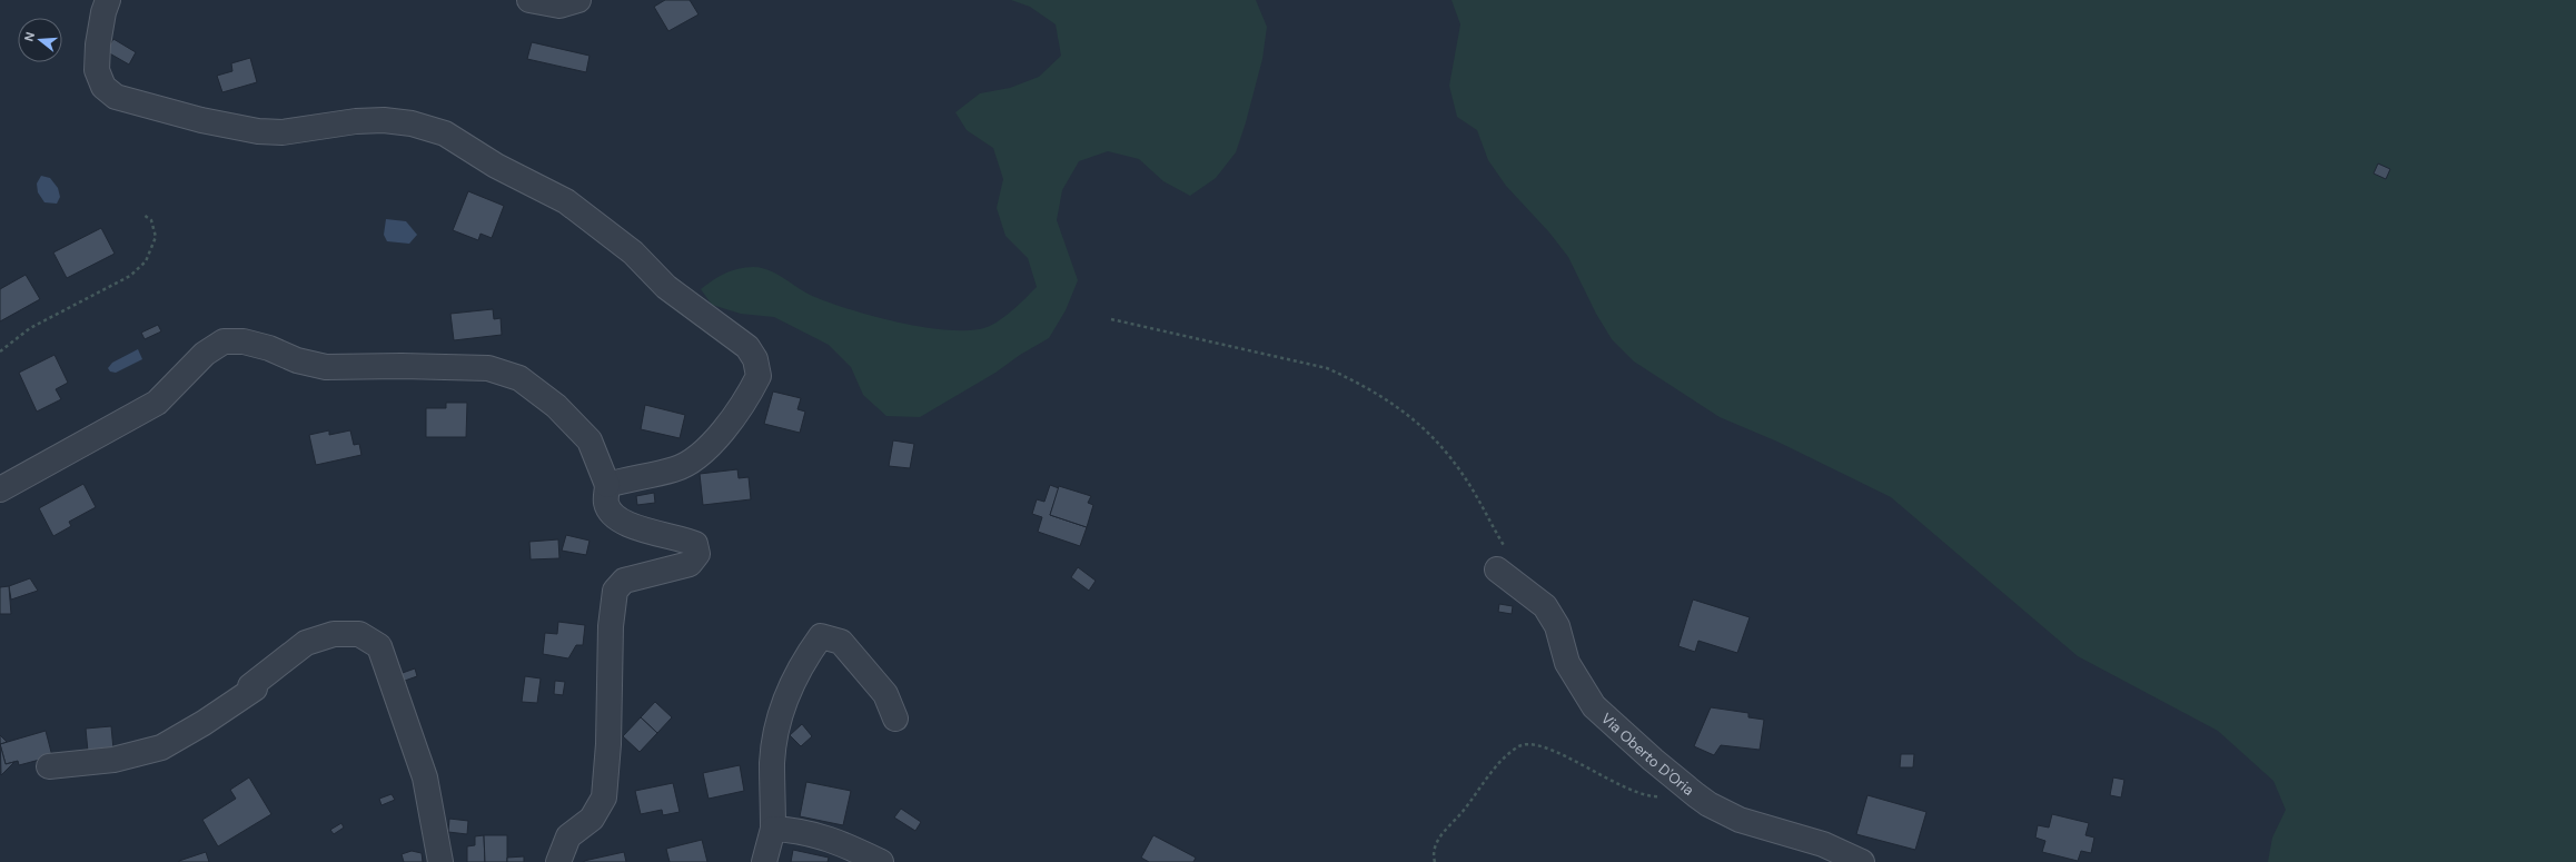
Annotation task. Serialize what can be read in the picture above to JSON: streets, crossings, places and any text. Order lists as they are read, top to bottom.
{
  "streets": {
    "street": ["Via Oberto D'Oria"]
  },
  "north": "left"
}
